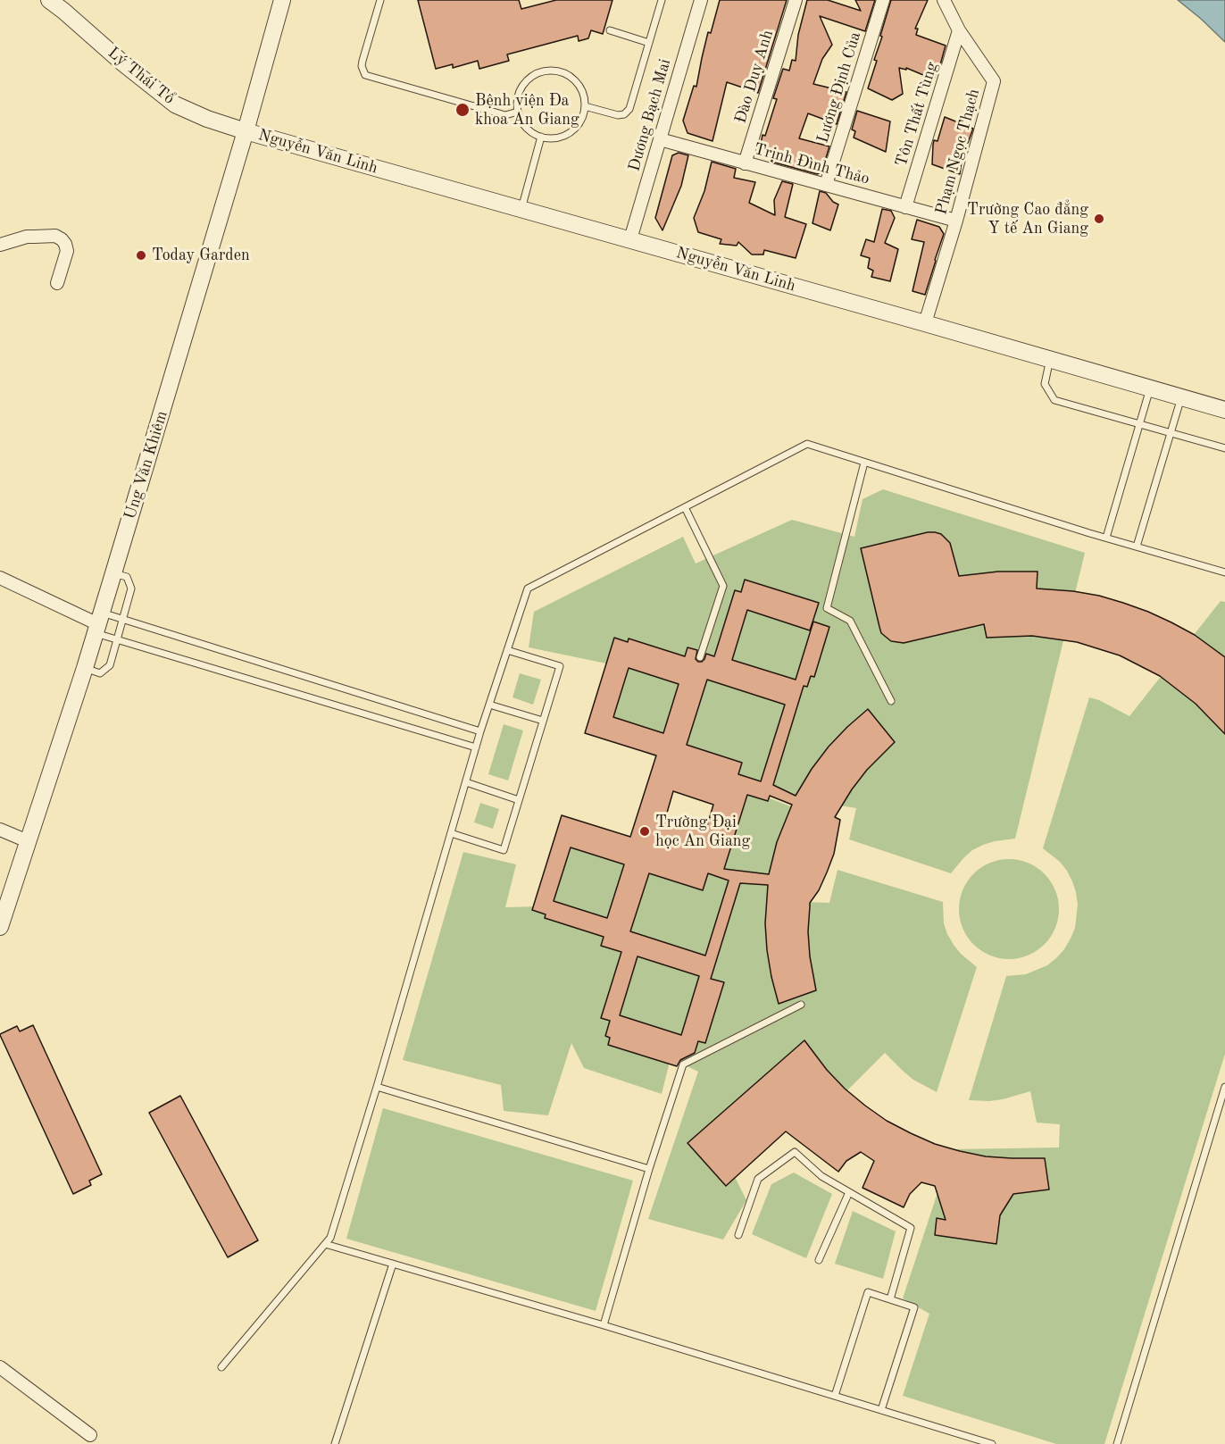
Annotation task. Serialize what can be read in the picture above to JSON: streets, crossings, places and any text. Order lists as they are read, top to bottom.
{
  "streets": {
    "street": [
      "Lý Thái Tổ",
      "Đào Duy Anh",
      "Lương Định Của",
      "Tôn Thất Tùng",
      "Dương Bạch Mai",
      "Nguyễn Văn Linh",
      "Phạm Ngọc Thạch",
      "Trịnh Đình Thảo",
      "Ung Văn Khiêm"
    ]
  },
  "crossings": [
    ["Lý Thái Tổ", "Nguyễn Văn Linh"],
    ["Lý Thái Tổ", "Ung Văn Khiêm"],
    ["Đào Duy Anh", "Trịnh Đình Thảo"],
    ["Lương Định Của", "Trịnh Đình Thảo"],
    ["Tôn Thất Tùng", "Phạm Ngọc Thạch"],
    ["Tôn Thất Tùng", "Trịnh Đình Thảo"],
    ["Dương Bạch Mai", "Nguyễn Văn Linh"],
    ["Dương Bạch Mai", "Trịnh Đình Thảo"],
    ["Nguyễn Văn Linh", "Phạm Ngọc Thạch"],
    ["Nguyễn Văn Linh", "Ung Văn Khiêm"],
    ["Phạm Ngọc Thạch", "Trịnh Đình Thảo"]
  ],
  "places": [
    "Bệnh viện Đa khoa An Giang",
    "Trường Cao đẳng Y tế An Giang",
    "Today Garden",
    "Trường Đại học An Giang"
  ]
}
